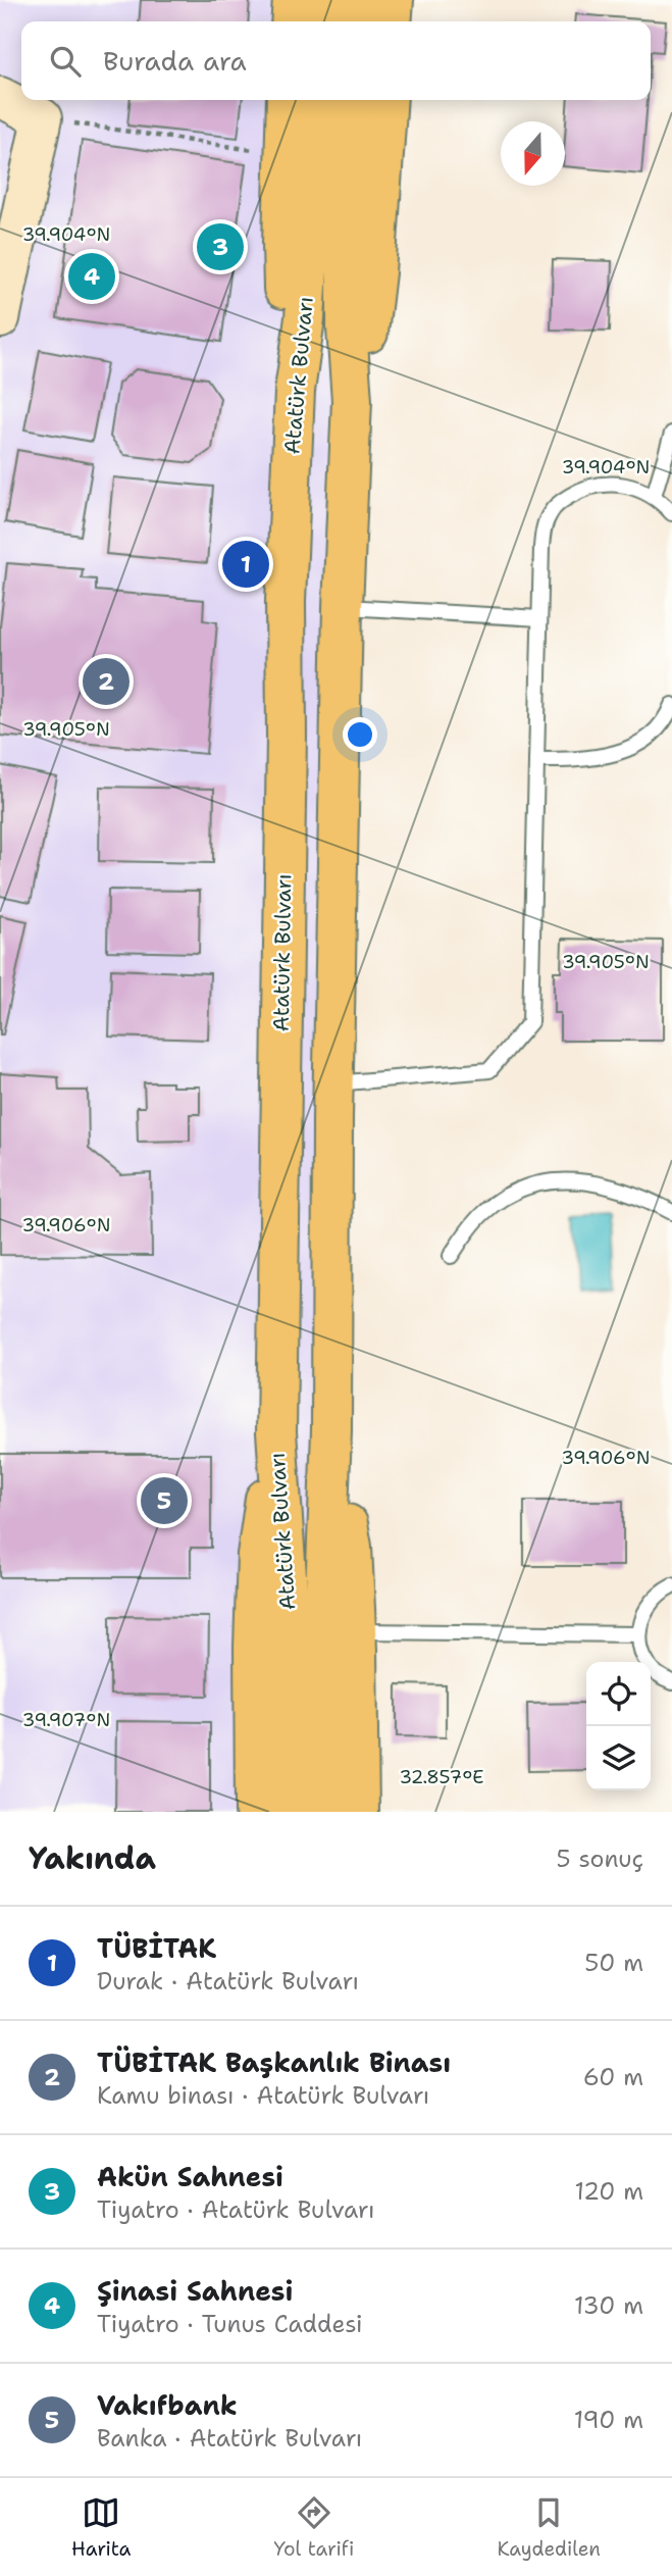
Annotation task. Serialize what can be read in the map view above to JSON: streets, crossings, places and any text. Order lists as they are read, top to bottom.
{
  "streets": {
    "main road": ["Atatürk Bulvarı"]
  },
  "north": "bottom",
  "page": {
    "search": "Burada ara",
    "pins": [
      "3",
      "4",
      "1",
      "2",
      "5"
    ],
    "heading": ["Yakında", "5 sonuç"],
    "list": [
      {
        "mark": "1",
        "name": "TÜBİTAK",
        "note": "Durak · Atatürk Bulvarı",
        "value": "50 m"
      },
      {
        "mark": "2",
        "name": "TÜBİTAK Başkanlık Binası",
        "note": "Kamu binası · Atatürk Bulvarı",
        "value": "60 m"
      },
      {
        "mark": "3",
        "name": "Akün Sahnesi",
        "note": "Tiyatro · Atatürk Bulvarı",
        "value": "120 m"
      },
      {
        "mark": "4",
        "name": "Şinasi Sahnesi",
        "note": "Tiyatro · Tunus Caddesi",
        "value": "130 m"
      },
      {
        "mark": "5",
        "name": "Vakıfbank",
        "note": "Banka · Atatürk Bulvarı",
        "value": "190 m"
      }
    ],
    "nav": ["Harita", "Yol tarifi", "Kaydedilen"]
  },
  "coordinates": [
    "39.904°N",
    "39.905°N",
    "39.906°N",
    "39.907°N",
    "32.857°E"
  ]
}
